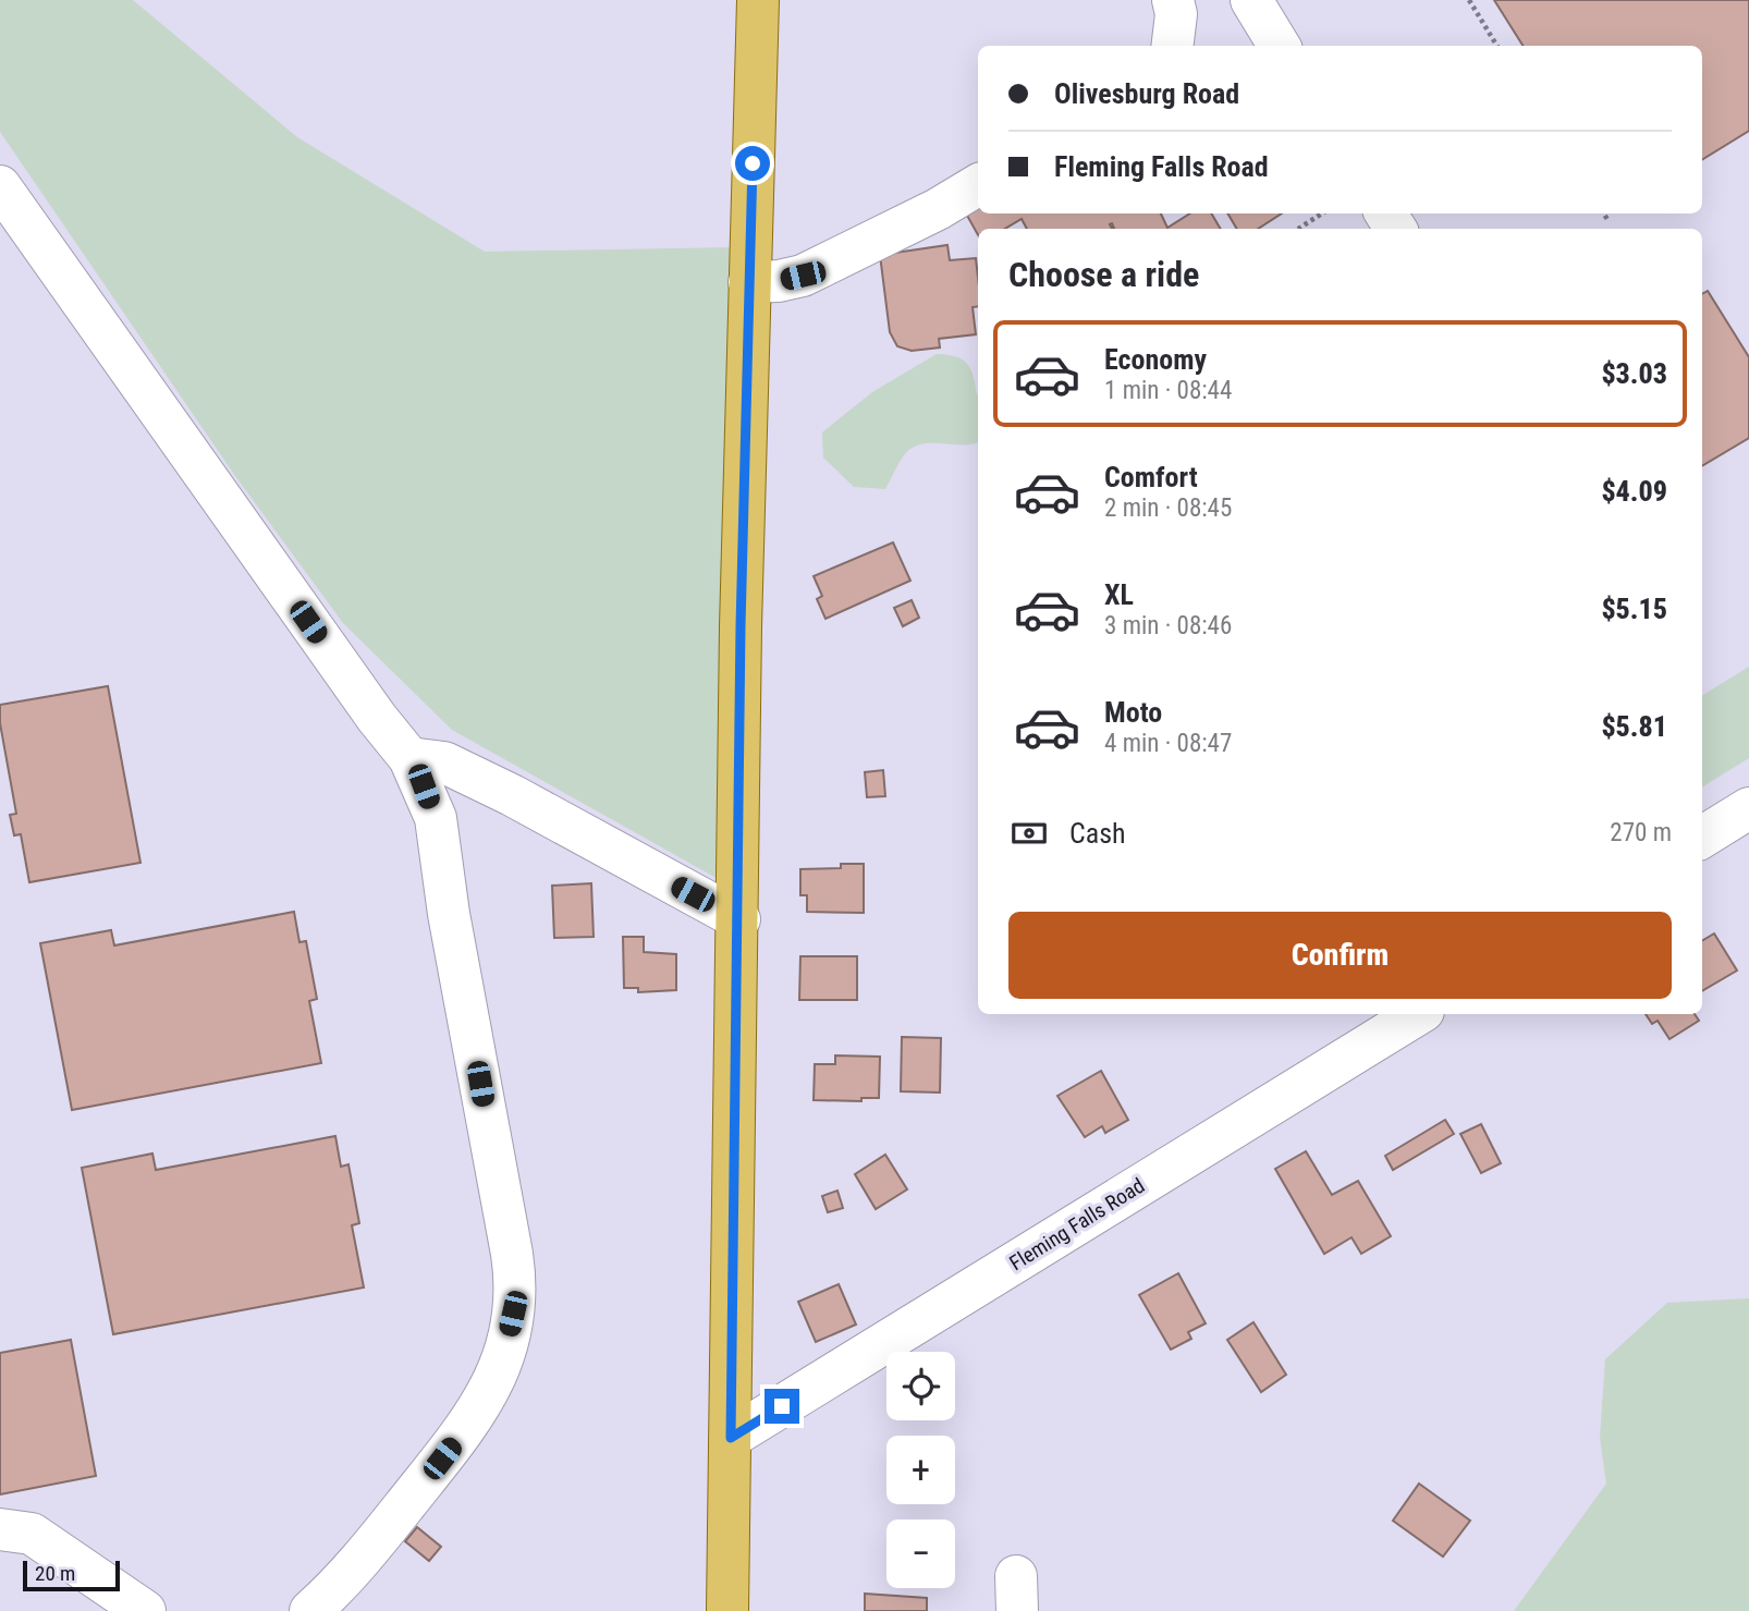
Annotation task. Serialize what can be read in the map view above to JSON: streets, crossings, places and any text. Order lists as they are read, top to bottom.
{
  "streets": {
    "street": ["Fleming Falls Road"]
  },
  "scale_bar": "20 m",
  "page": {
    "banner": ["Olivesburg Road", "Fleming Falls Road"],
    "heading": "Choose a ride",
    "list": [
      {
        "name": "Economy",
        "note": "1 min · 08:44",
        "value": "$3.03"
      },
      {
        "name": "Comfort",
        "note": "2 min · 08:45",
        "value": "$4.09"
      },
      {
        "name": "XL",
        "note": "3 min · 08:46",
        "value": "$5.15"
      },
      {
        "name": "Moto",
        "note": "4 min · 08:47",
        "value": "$5.81"
      }
    ],
    "pay": ["Cash", "270 m"],
    "buttons": "Confirm",
    "map_buttons": ["+", "−"],
    "scale": "20 m"
  }
}
